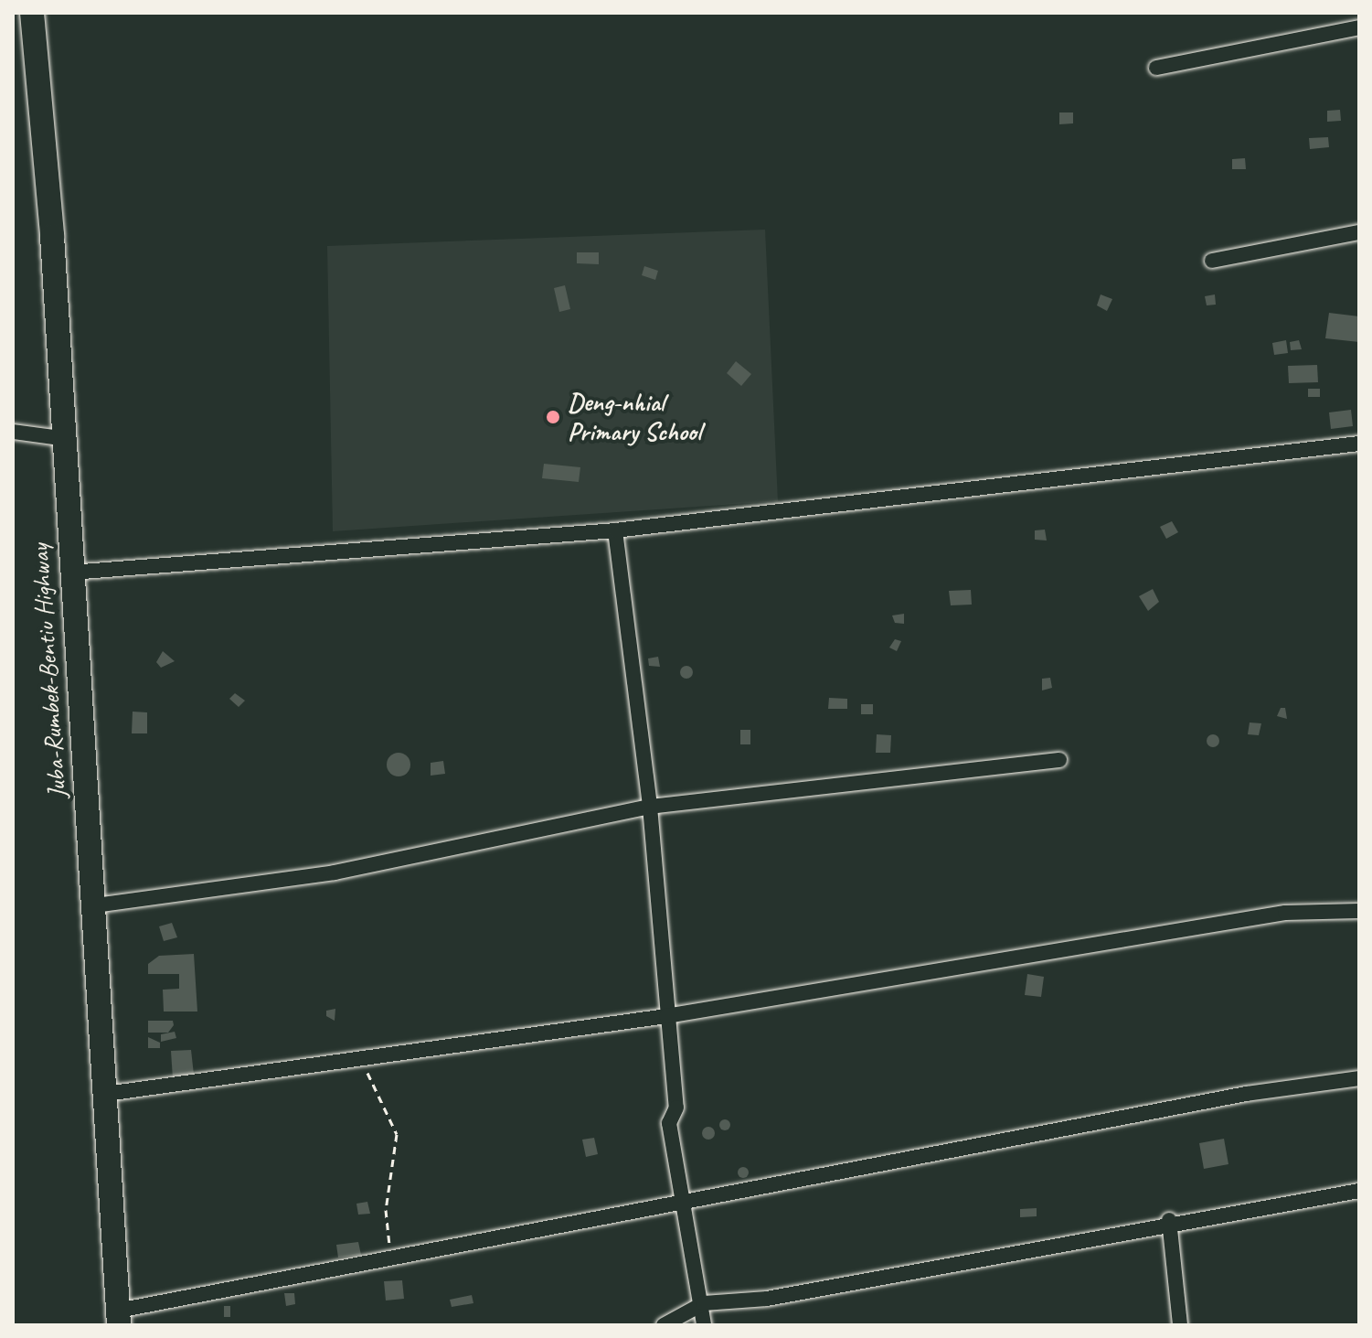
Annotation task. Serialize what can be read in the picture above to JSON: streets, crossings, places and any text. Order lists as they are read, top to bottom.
{
  "streets": {
    "main road": ["Juba-Rumbek-Bentiu Highway"]
  },
  "places": ["Deng-nhial Primary School"]
}
